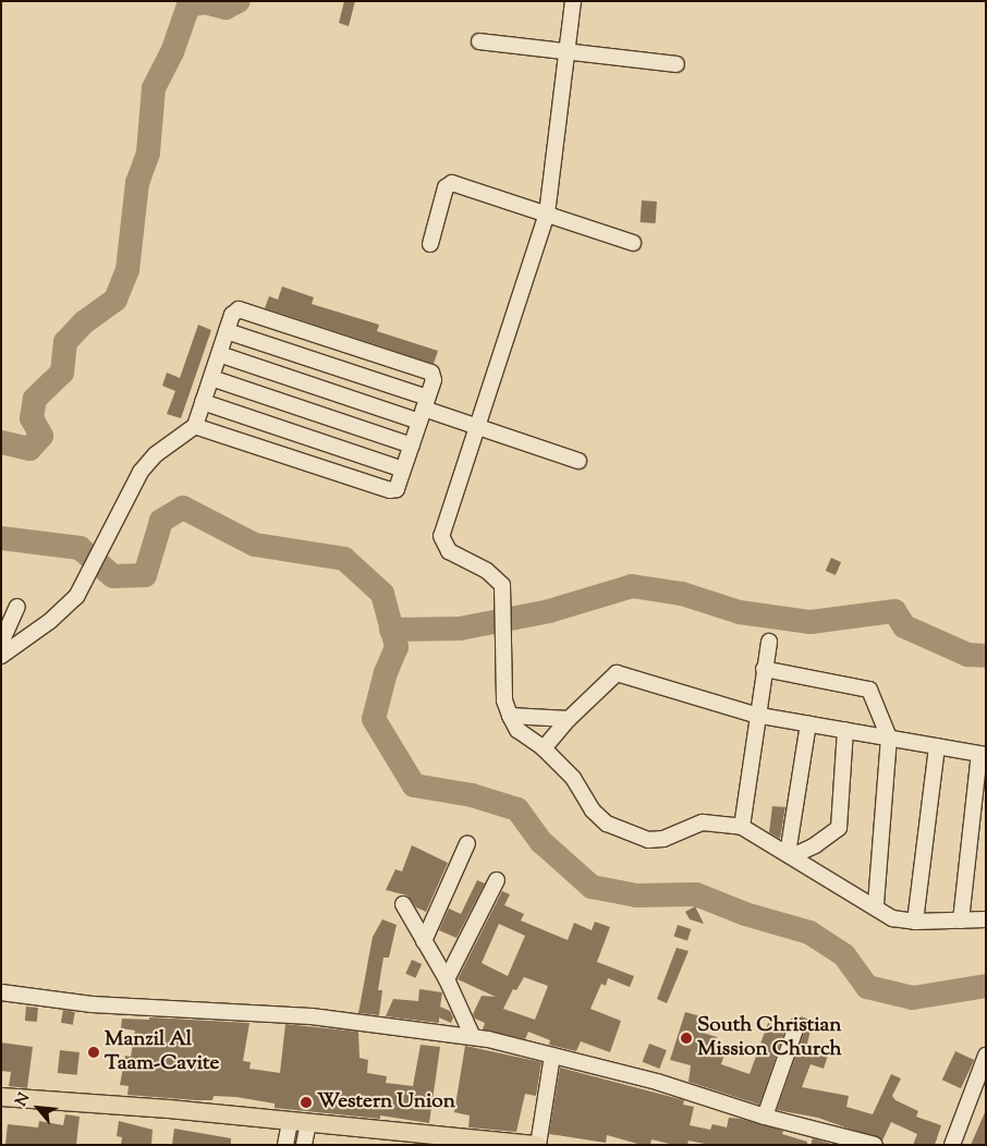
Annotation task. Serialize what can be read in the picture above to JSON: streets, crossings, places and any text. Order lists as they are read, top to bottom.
{
  "places": ["South Christian Mission Church", "Manzil Al Taam-Cavite", "Western Union"],
  "north": "top left"
}
